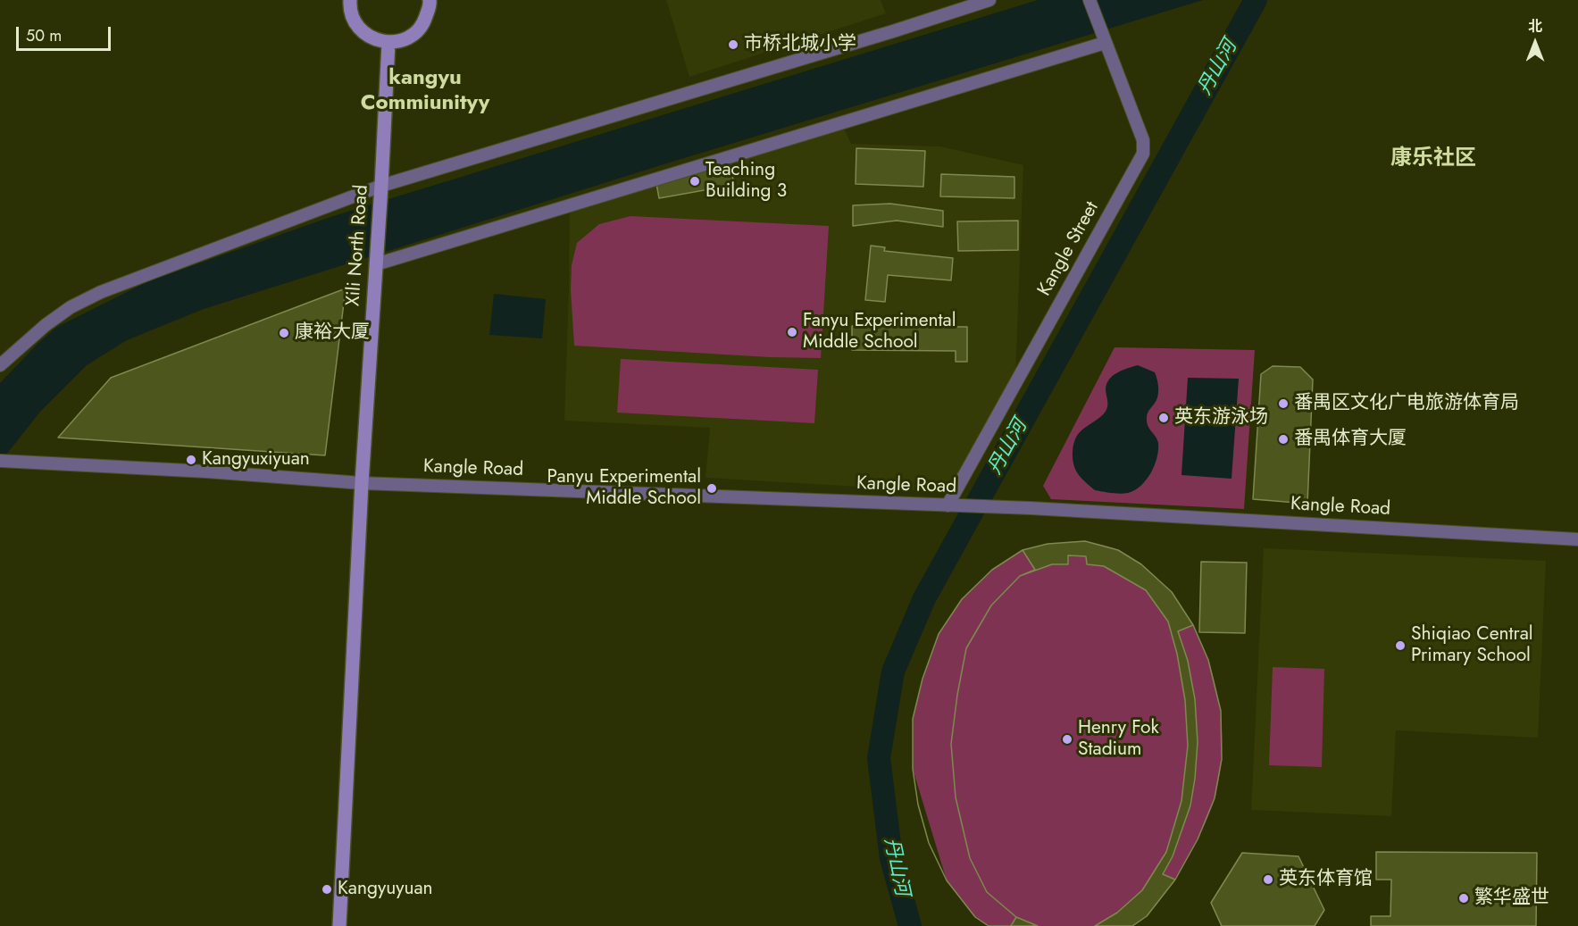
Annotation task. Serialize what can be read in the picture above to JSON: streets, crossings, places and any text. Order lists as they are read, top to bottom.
{
  "streets": {
    "street": ["Xili North Road", "Kangle Street", "Kangle Road"]
  },
  "crossings": [
    ["Xili North Road", "Kangle Road"],
    ["Kangle Street", "Kangle Road"]
  ],
  "districts": ["kangyu Commiunityy", "康乐社区"],
  "water": ["丹山河"],
  "places": [
    "市桥北城小学",
    "Teaching Building 3",
    "Fanyu Experimental Middle School",
    "康裕大厦",
    "番禺区文化广电旅游体育局",
    "英东游泳场",
    "番禺体育大厦",
    "Kangyuxiyuan",
    "Panyu Experimental Middle School",
    "Shiqiao Central Primary School",
    "Henry Fok Stadium",
    "英东体育馆",
    "Kangyuyuan",
    "繁华盛世"
  ],
  "scale_bar": "50 m",
  "north": "top"
}
